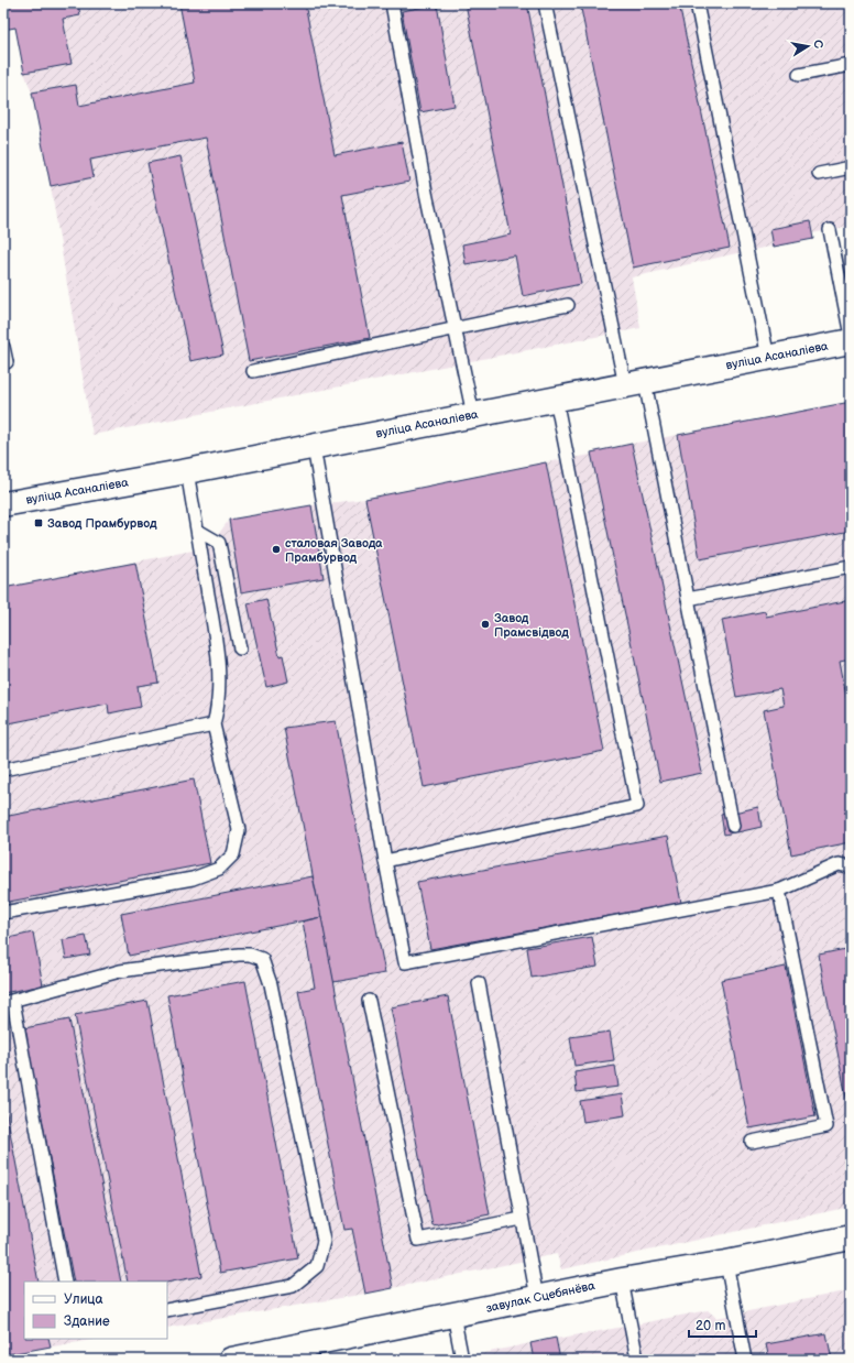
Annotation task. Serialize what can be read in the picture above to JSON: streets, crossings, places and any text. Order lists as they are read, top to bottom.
{
  "streets": {
    "street": ["вуліца Асаналіева", "завулак Сцебянёва"]
  },
  "places": {
    "transit": ["Завод Прамбурвод"],
    "other": ["сталовая Завода Прамбурвод", "Завод Прамсвідвод"]
  },
  "legend": ["Улица", "Здание"],
  "scale_bar": "20 m",
  "north": "right"
}
